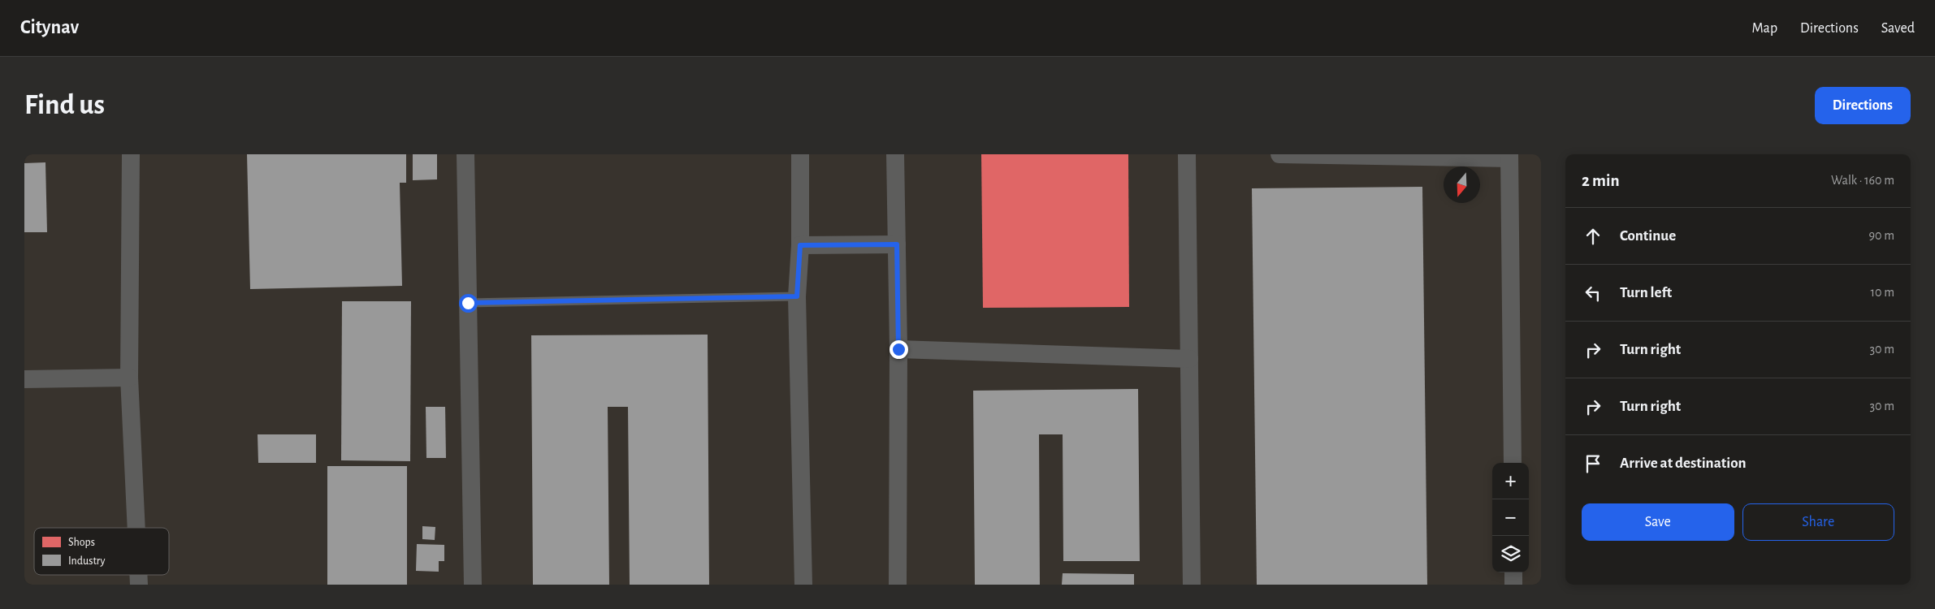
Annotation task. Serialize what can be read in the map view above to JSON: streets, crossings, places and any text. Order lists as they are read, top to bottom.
{
  "legend": ["Shops", "Industry"],
  "north": "bottom",
  "page": {
    "header": "Citynav",
    "nav": ["Map", "Directions", "Saved"],
    "buttons": [
      "Directions",
      ["Save", "Share"]
    ],
    "title": "Find us",
    "heading": ["2 min", "Walk · 160 m"],
    "list": [
      ["Continue", "90 m"],
      ["Turn left", "10 m"],
      ["Turn right", "30 m"],
      ["Turn right", "30 m"],
      "Arrive at destination"
    ],
    "map_buttons": ["+", "−"]
  }
}
